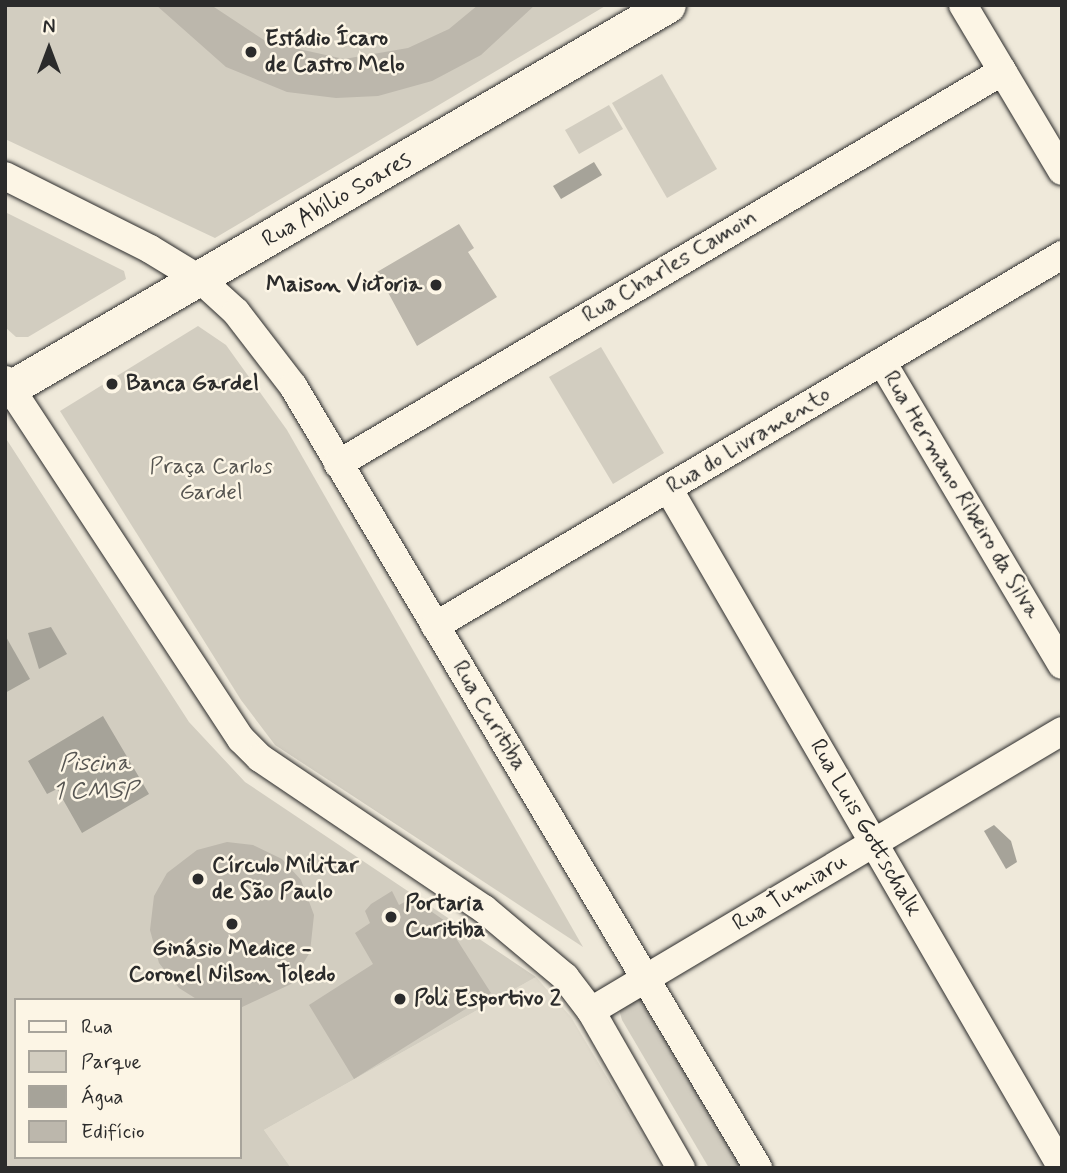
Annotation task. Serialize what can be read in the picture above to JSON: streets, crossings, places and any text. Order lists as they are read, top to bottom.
{
  "streets": {
    "street": [
      "Rua Abílio Soares",
      "Rua Charles Camoin",
      "Rua do Livramento",
      "Rua Hermano Ribeiro da Silva",
      "Rua Curitiba",
      "Rua Luis Gottschalk",
      "Rua Tumiaru"
    ]
  },
  "crossings": [
    ["Rua Abílio Soares", "Rua Curitiba"],
    ["Rua Charles Camoin", "Rua Curitiba"],
    ["Rua do Livramento", "Rua Hermano Ribeiro da Silva"],
    ["Rua do Livramento", "Rua Curitiba"],
    ["Rua do Livramento", "Rua Luis Gottschalk"],
    ["Rua Curitiba", "Rua Tumiaru"],
    ["Rua Luis Gottschalk", "Rua Tumiaru"]
  ],
  "water": ["Piscina 1 CMSP"],
  "parks": ["Praça Carlos Gardel"],
  "places": [
    "Estádio Ícaro de Castro Melo",
    "Maison Victoria",
    "Banca Gardel",
    "Círculo Militar de São Paulo",
    "Portaria Curitiba",
    "Ginásio Medice - Coronel Nilson Toledo",
    "Poli Esportivo 2"
  ],
  "legend": [
    "Rua",
    "Parque",
    "Água",
    "Edifício"
  ],
  "north": "top"
}
